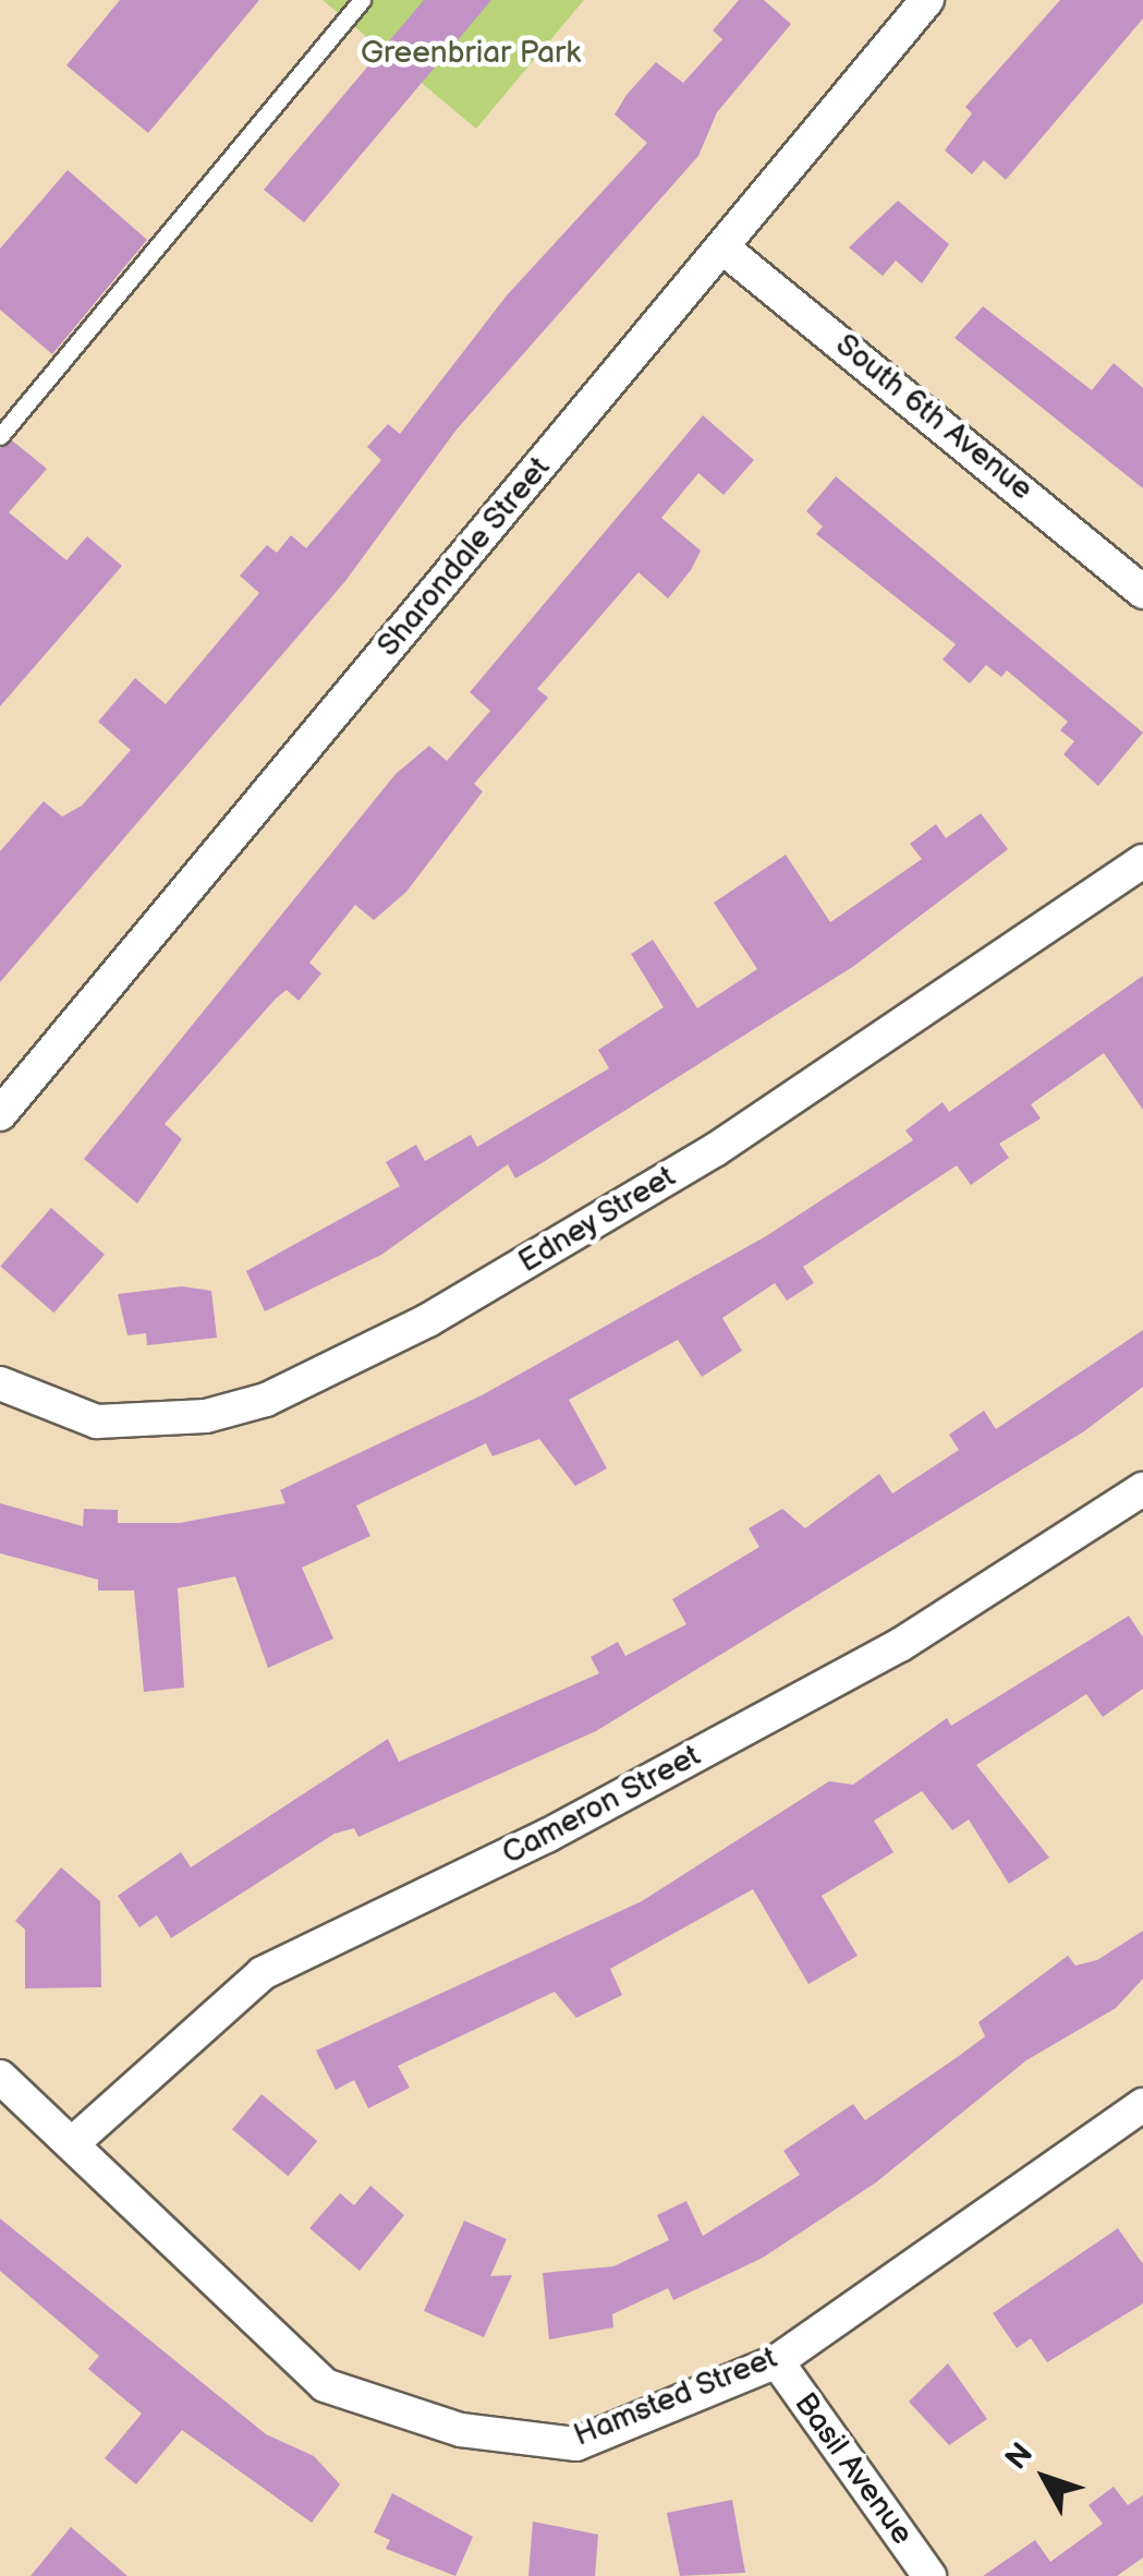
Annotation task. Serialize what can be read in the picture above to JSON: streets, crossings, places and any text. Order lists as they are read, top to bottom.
{
  "streets": {
    "street": [
      "South 6th Avenue",
      "Sharondale Street",
      "Edney Street",
      "Cameron Street",
      "Hamsted Street",
      "Basil Avenue"
    ]
  },
  "crossings": [
    ["South 6th Avenue", "Sharondale Street"],
    ["Cameron Street", "Hamsted Street"],
    ["Hamsted Street", "Basil Avenue"]
  ],
  "parks": ["Greenbriar Park"],
  "north": "top left"
}
